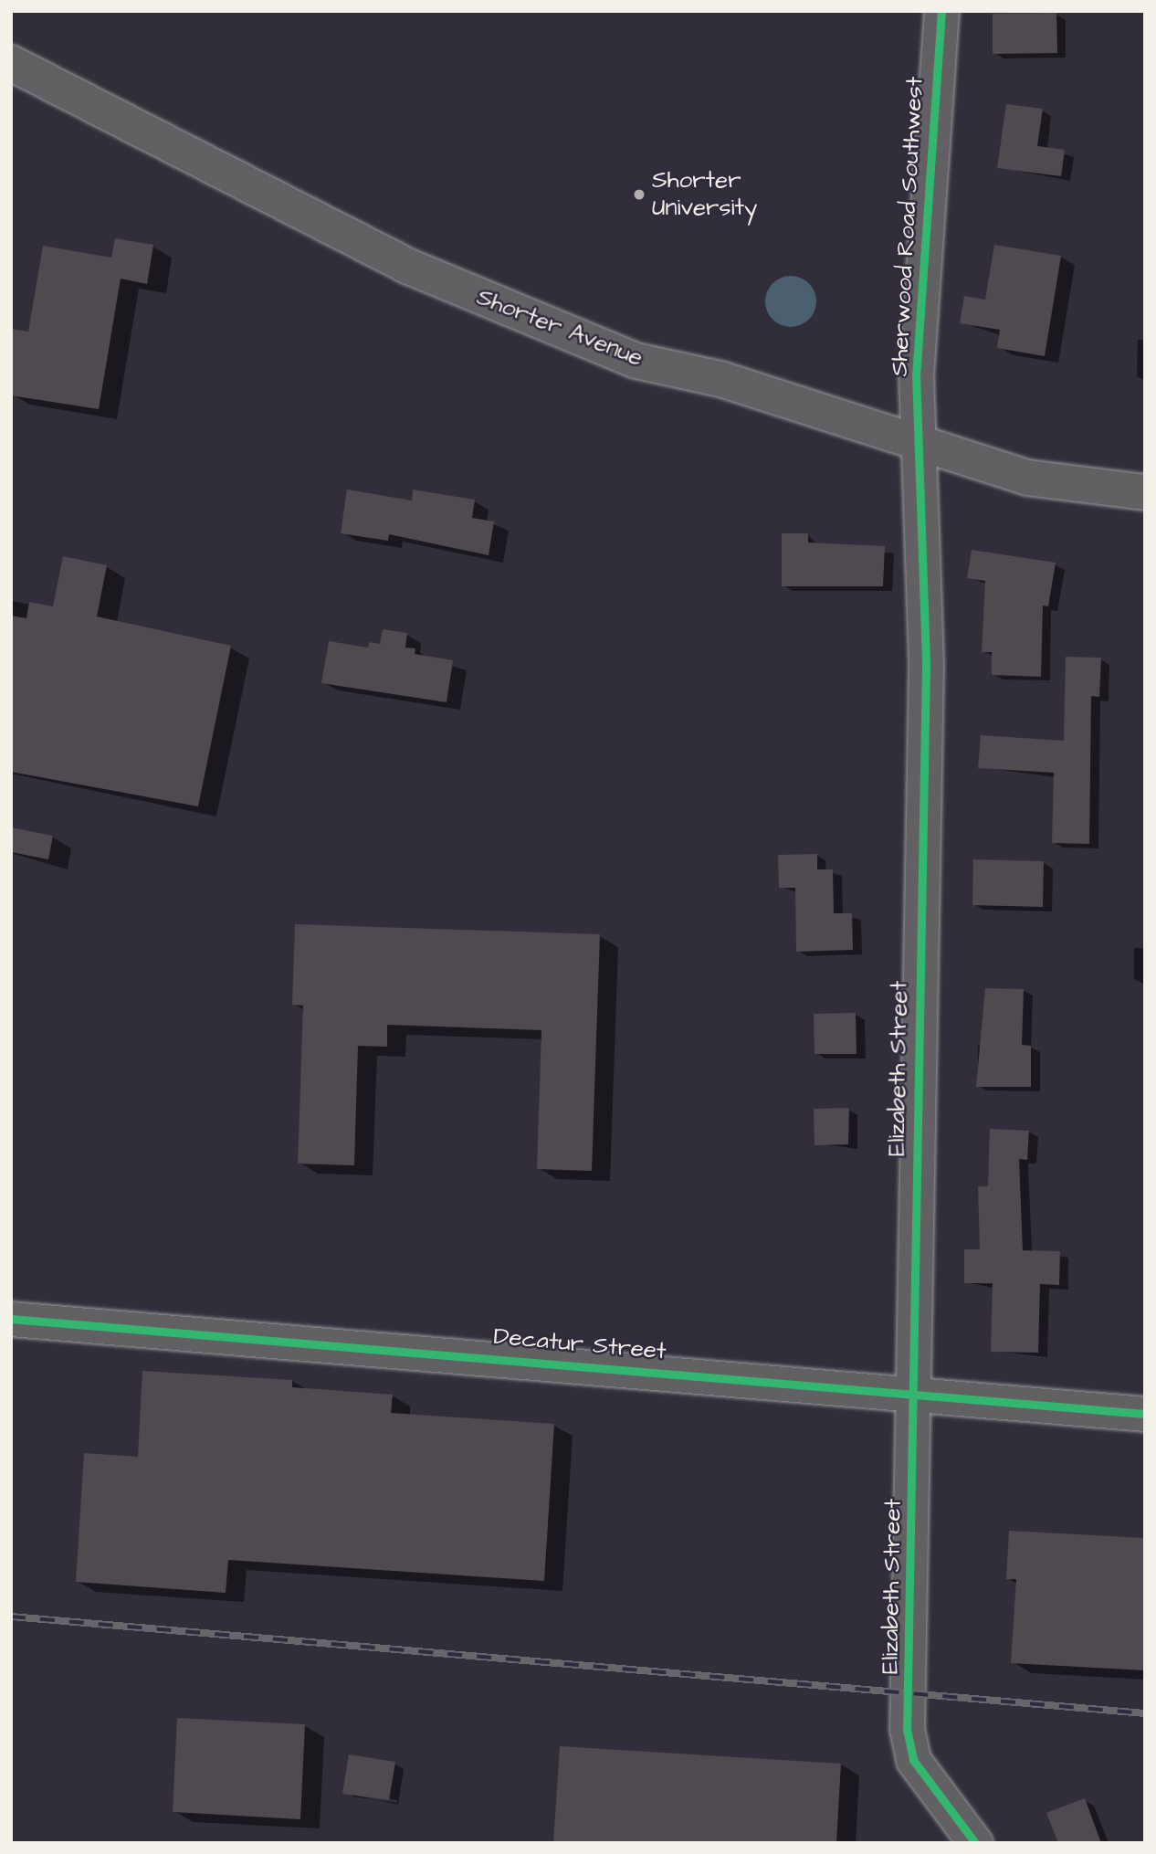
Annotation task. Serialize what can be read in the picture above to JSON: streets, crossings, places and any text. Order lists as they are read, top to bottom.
{
  "streets": {
    "main road": ["Shorter Avenue"],
    "street": ["Sherwood Road Southwest", "Elizabeth Street", "Decatur Street"]
  },
  "crossings": [
    ["Sherwood Road Southwest", "Shorter Avenue"],
    ["Sherwood Road Southwest", "Elizabeth Street"],
    ["Shorter Avenue", "Elizabeth Street"],
    ["Elizabeth Street", "Decatur Street"]
  ],
  "places": ["Shorter University"]
}
